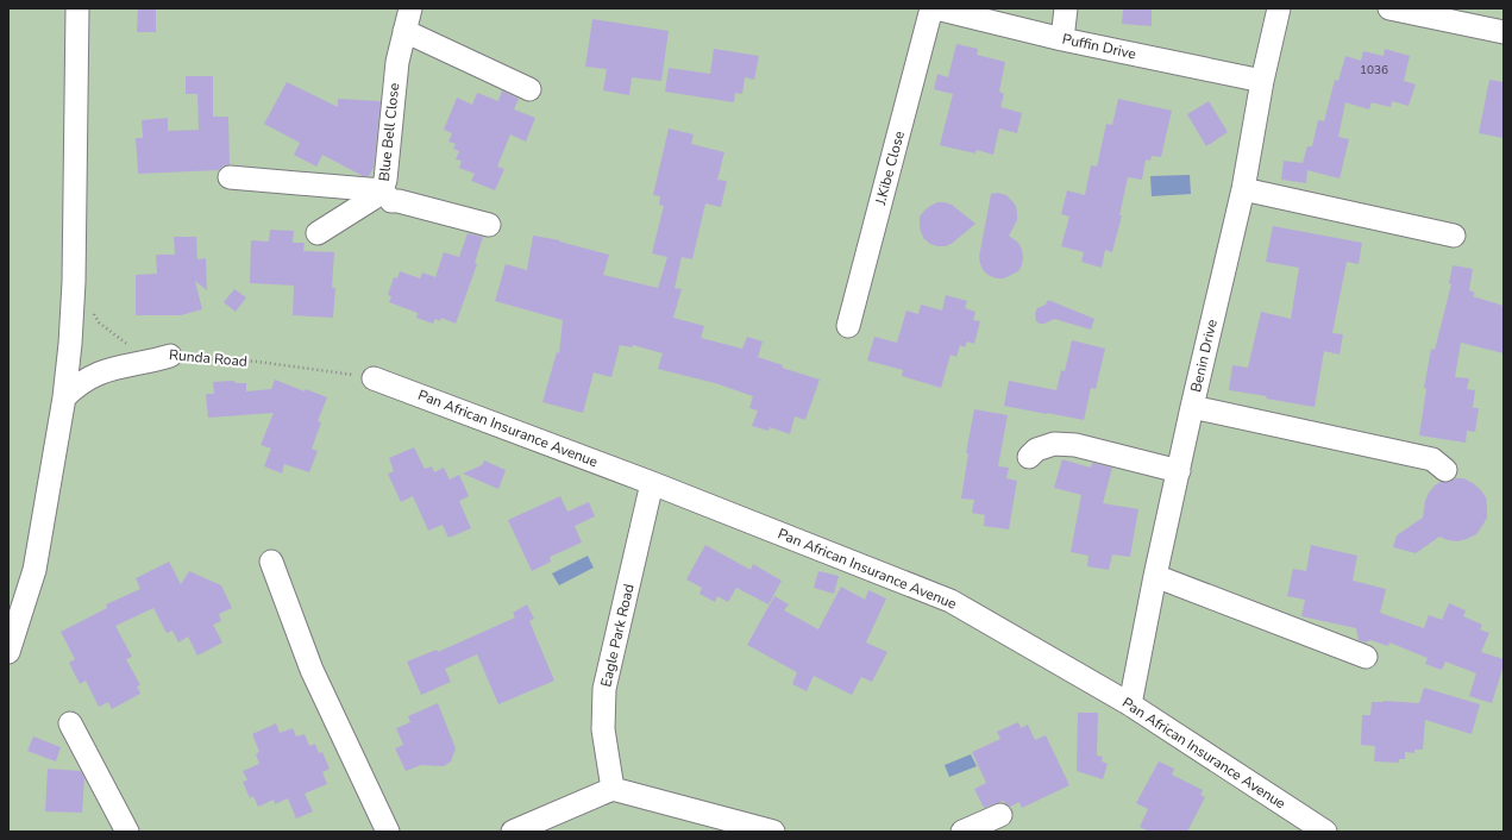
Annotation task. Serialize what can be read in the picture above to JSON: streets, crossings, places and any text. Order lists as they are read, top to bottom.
{
  "streets": {
    "street": [
      "Puffin Drive",
      "Blue Bell Close",
      "J.Kibe Close",
      "Benin Drive",
      "Pan African Insurance Avenue",
      "Eagle Park Road"
    ],
    "path": ["Runda Road"]
  },
  "crossings": [
    ["Puffin Drive", "J.Kibe Close"],
    ["Puffin Drive", "Benin Drive"],
    ["Benin Drive", "Pan African Insurance Avenue"],
    ["Runda Road", "Pan African Insurance Avenue"],
    ["Pan African Insurance Avenue", "Eagle Park Road"]
  ],
  "house_numbers": ["1036"]
}
